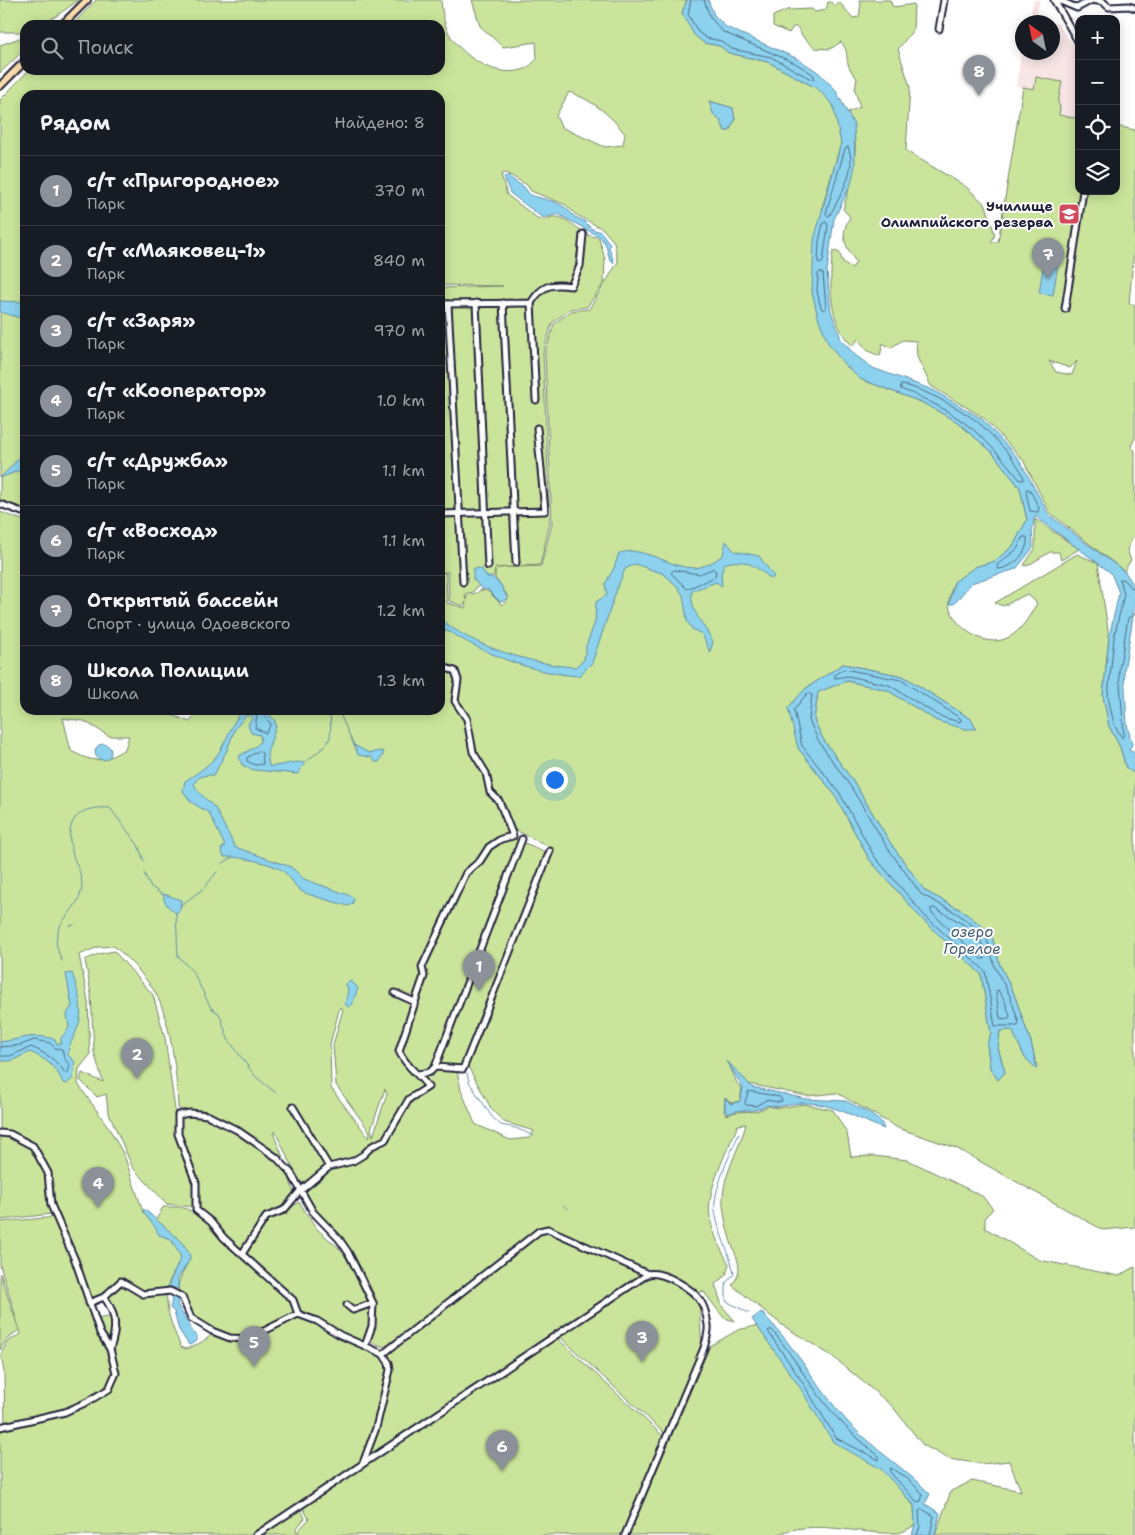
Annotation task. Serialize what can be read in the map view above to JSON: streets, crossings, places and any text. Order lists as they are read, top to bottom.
{
  "water": ["озеро Горелое"],
  "places": {
    "school or university": ["Училище Олимпийского резерва"]
  },
  "north": "top left",
  "page": {
    "map_buttons": ["+", "−"],
    "search": "Поиск",
    "pins": [
      "8",
      "7",
      "1",
      "2",
      "4",
      "3",
      "5",
      "6"
    ],
    "heading": ["Рядом", "Найдено: 8"],
    "list": [
      {
        "mark": "1",
        "name": "с/т «Пригородное»",
        "note": "Парк",
        "value": "370 m"
      },
      {
        "mark": "2",
        "name": "с/т «Маяковец-1»",
        "note": "Парк",
        "value": "840 m"
      },
      {
        "mark": "3",
        "name": "с/т «Заря»",
        "note": "Парк",
        "value": "970 m"
      },
      {
        "mark": "4",
        "name": "с/т «Кооператор»",
        "note": "Парк",
        "value": "1.0 km"
      },
      {
        "mark": "5",
        "name": "с/т «Дружба»",
        "note": "Парк",
        "value": "1.1 km"
      },
      {
        "mark": "6",
        "name": "с/т «Восход»",
        "note": "Парк",
        "value": "1.1 km"
      },
      {
        "mark": "7",
        "name": "Открытый бассейн",
        "note": "Спорт · улица Одоевского",
        "value": "1.2 km"
      },
      {
        "mark": "8",
        "name": "Школа Полиции",
        "note": "Школа",
        "value": "1.3 km"
      }
    ]
  }
}
